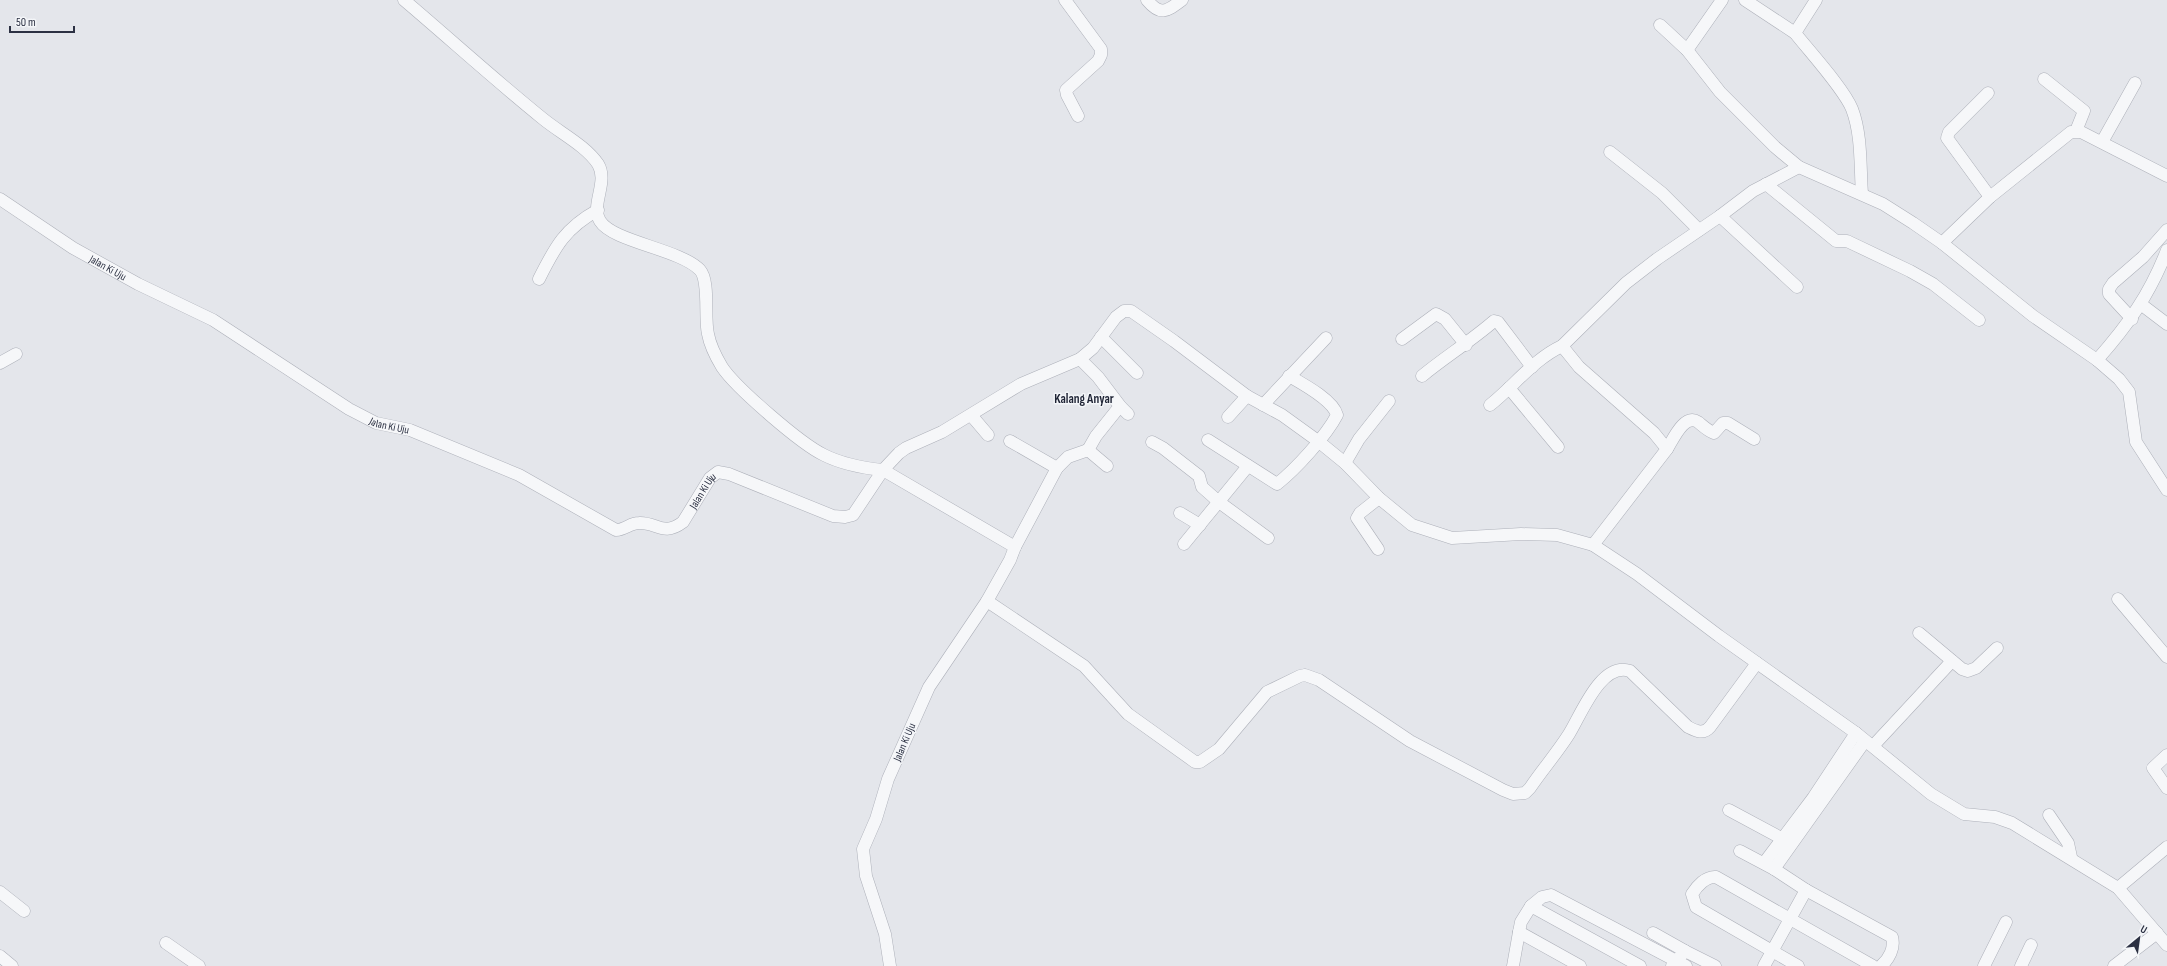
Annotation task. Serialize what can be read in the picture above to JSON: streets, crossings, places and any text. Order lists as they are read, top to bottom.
{
  "streets": {
    "street": ["Jalan Ki Uju"]
  },
  "districts": ["Kalang Anyar"],
  "scale_bar": "50 m",
  "north": "top right"
}
